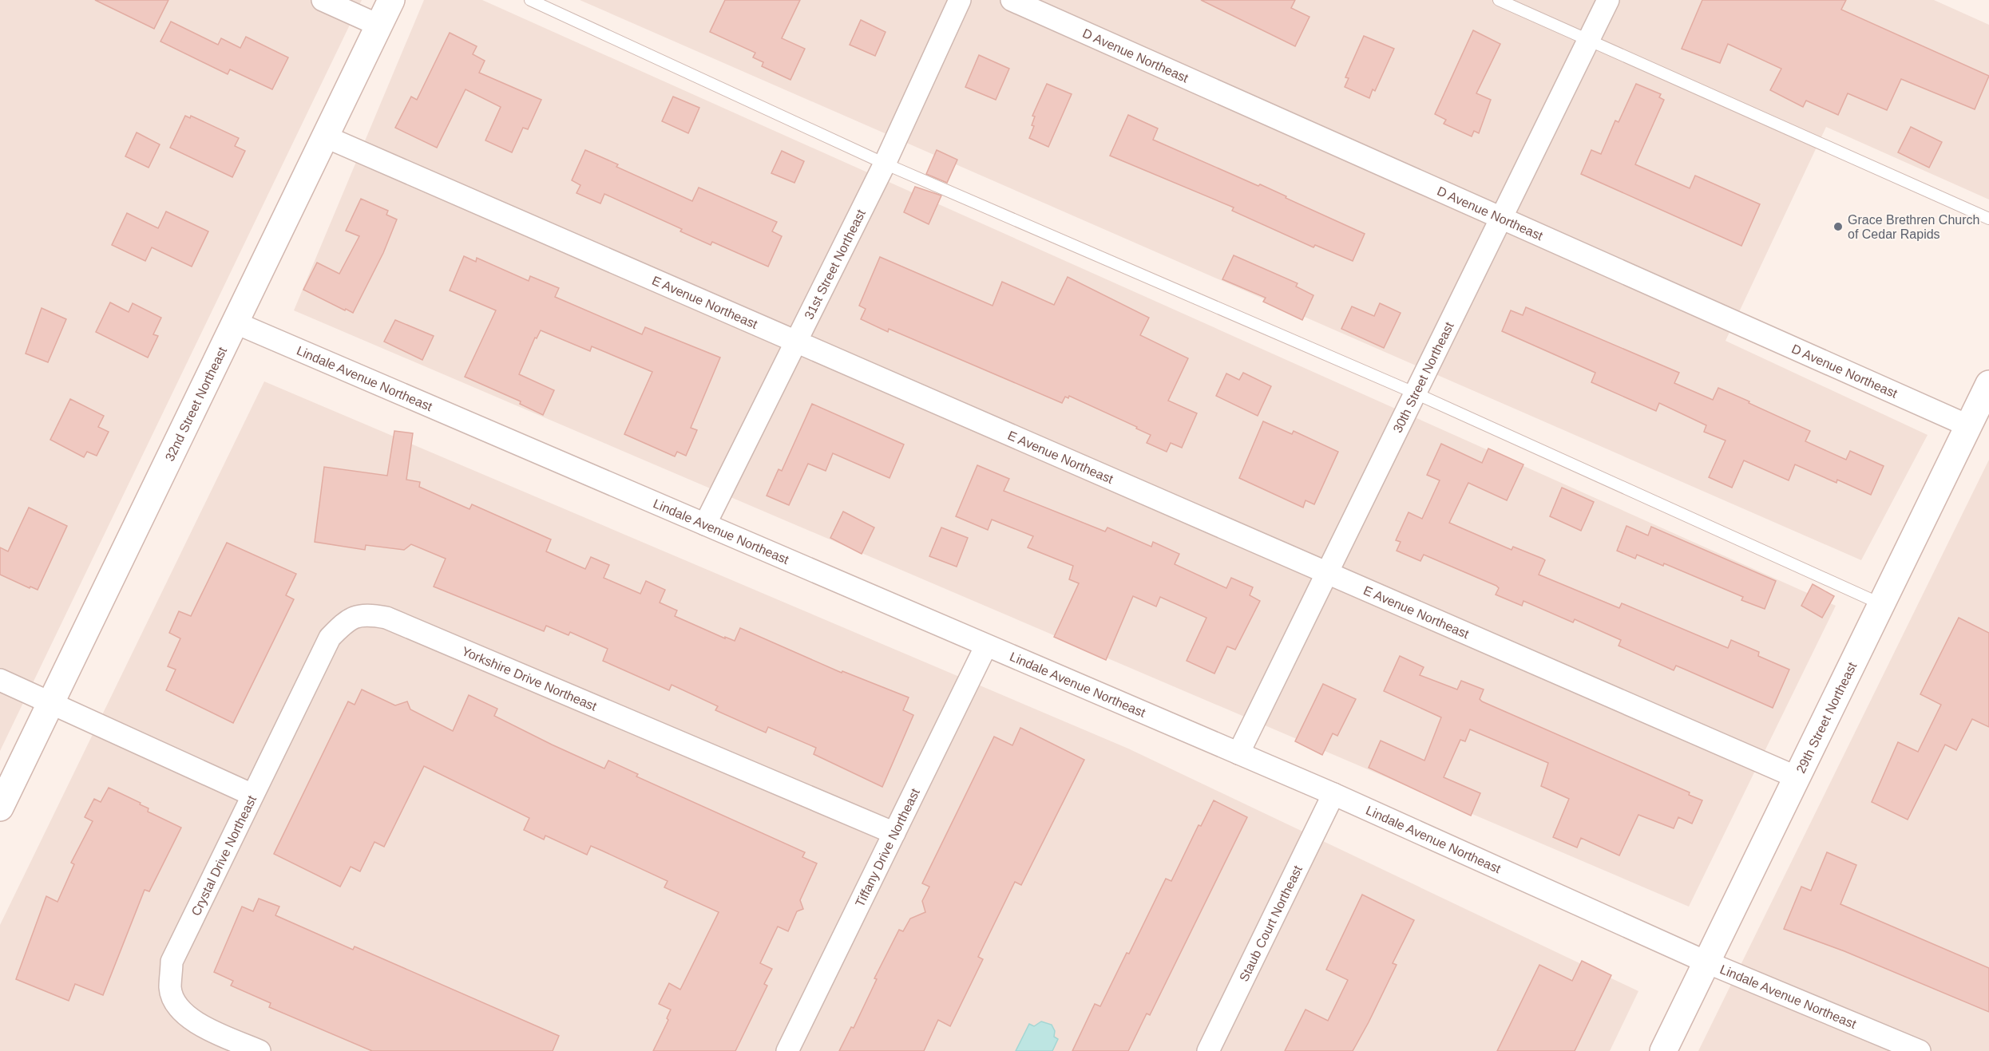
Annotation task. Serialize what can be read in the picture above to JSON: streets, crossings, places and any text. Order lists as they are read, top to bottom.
{
  "streets": {
    "main road": ["32nd Street Northeast", "29th Street Northeast"],
    "street": [
      "D Avenue Northeast",
      "31st Street Northeast",
      "E Avenue Northeast",
      "30th Street Northeast",
      "Lindale Avenue Northeast",
      "Yorkshire Drive Northeast",
      "Tiffany Drive Northeast",
      "Crystal Drive Northeast",
      "Staub Court Northeast"
    ]
  },
  "crossings": [
    ["D Avenue Northeast", "30th Street Northeast"],
    ["D Avenue Northeast", "29th Street Northeast"],
    ["31st Street Northeast", "E Avenue Northeast"],
    ["31st Street Northeast", "Lindale Avenue Northeast"],
    ["E Avenue Northeast", "30th Street Northeast"],
    ["E Avenue Northeast", "32nd Street Northeast"],
    ["E Avenue Northeast", "29th Street Northeast"],
    ["30th Street Northeast", "Lindale Avenue Northeast"],
    ["Lindale Avenue Northeast", "32nd Street Northeast"],
    ["Lindale Avenue Northeast", "29th Street Northeast"],
    ["Lindale Avenue Northeast", "Tiffany Drive Northeast"],
    ["Lindale Avenue Northeast", "Staub Court Northeast"],
    ["32nd Street Northeast", "Crystal Drive Northeast"],
    ["Yorkshire Drive Northeast", "Tiffany Drive Northeast"],
    ["Yorkshire Drive Northeast", "Crystal Drive Northeast"]
  ],
  "places": ["Grace Brethren Church of Cedar Rapids"]
}
